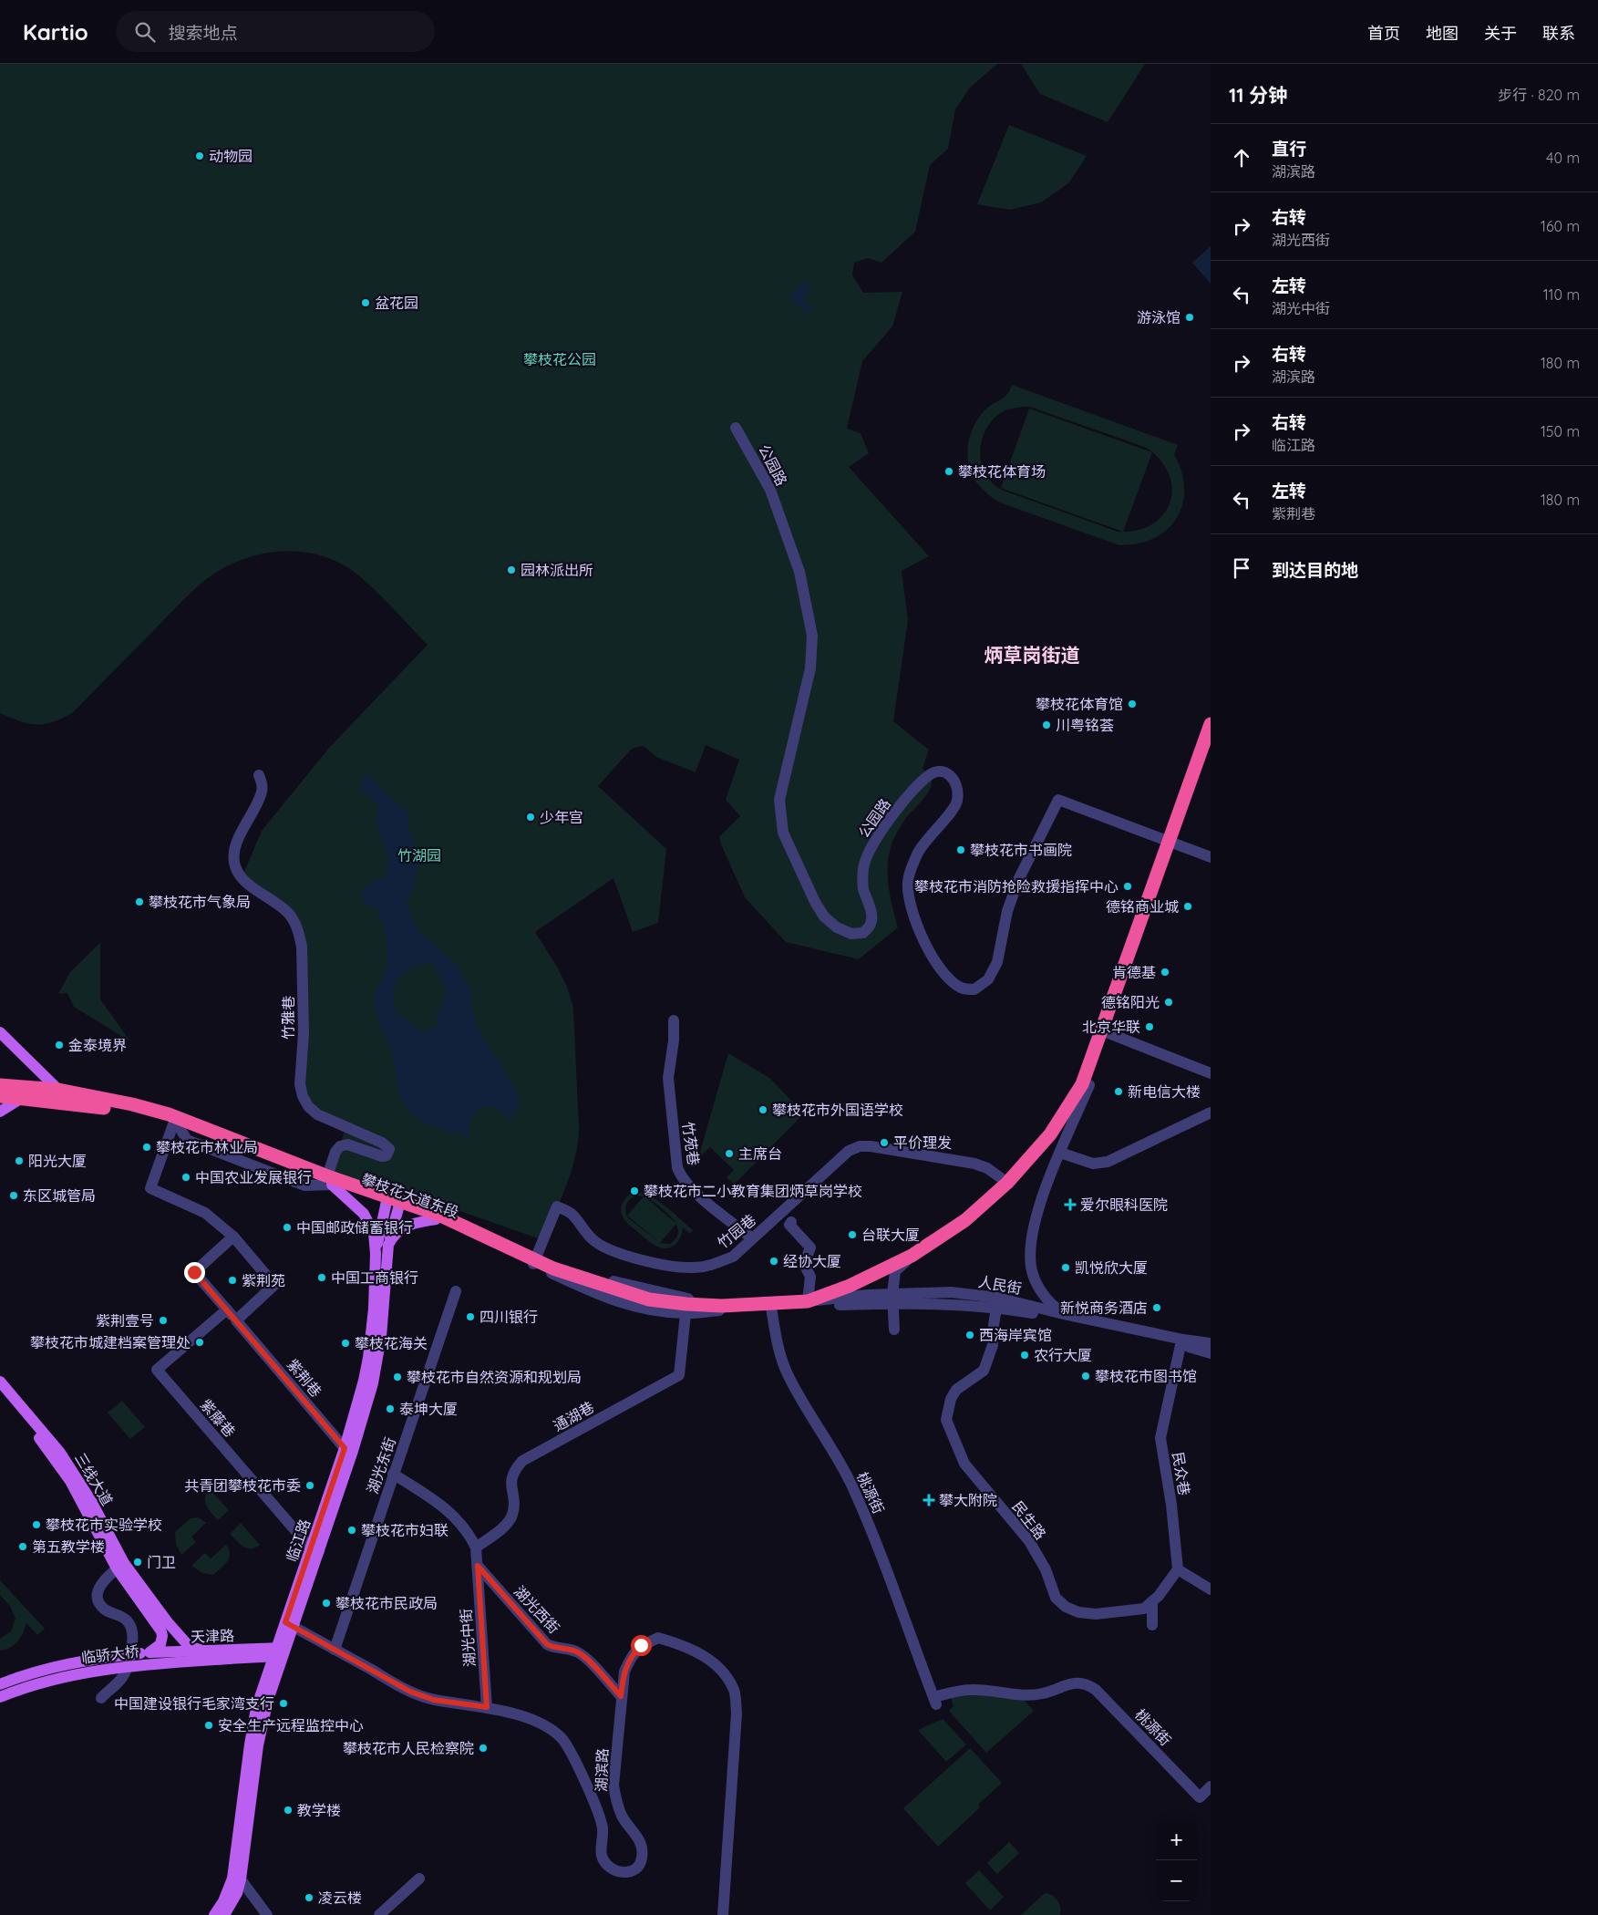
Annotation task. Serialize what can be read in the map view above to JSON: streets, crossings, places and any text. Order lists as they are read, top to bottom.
{
  "streets": {
    "highway": ["攀枝花大道东段"],
    "main road": [
      "三线大道",
      "临江路",
      "天津路",
      "临骄大桥"
    ],
    "street": [
      "公园路",
      "竹雅巷",
      "竹苑巷",
      "竹园巷",
      "人民街",
      "紫荆巷",
      "通湖巷",
      "紫藤巷",
      "湖光东街",
      "民众巷",
      "桃源街",
      "民生路",
      "湖光西街",
      "湖光中街",
      "湖滨路"
    ]
  },
  "crossings": [
    ["竹雅巷", "攀枝花大道东段"],
    ["竹雅巷", "临江路"],
    ["竹苑巷", "竹园巷"],
    ["攀枝花大道东段", "竹园巷"],
    ["攀枝花大道东段", "人民街"],
    ["攀枝花大道东段", "桃源街"],
    ["攀枝花大道东段", "临江路"],
    ["人民街", "民众巷"],
    ["紫荆巷", "紫藤巷"],
    ["紫荆巷", "临江路"],
    ["通湖巷", "湖光中街"],
    ["紫藤巷", "临江路"],
    ["湖光东街", "湖滨路"],
    ["临江路", "天津路"],
    ["临江路", "临骄大桥"],
    ["临江路", "湖滨路"],
    ["湖光西街", "湖光中街"],
    ["湖光西街", "湖滨路"],
    ["天津路", "临骄大桥"],
    ["湖光中街", "湖滨路"]
  ],
  "districts": ["炳草岗街道"],
  "parks": ["攀枝花公园", "竹湖园"],
  "places": {
    "other": [
      "动物园",
      "盆花园",
      "游泳馆",
      "攀枝花体育场",
      "园林派出所",
      "攀枝花体育馆",
      "川粤铭荟",
      "少年宫",
      "攀枝花市书画院",
      "攀枝花市消防抢险救援指挥中心",
      "攀枝花市气象局",
      "德铭商业城",
      "肯德基",
      "德铭阳光",
      "北京华联",
      "金泰境界",
      "新电信大楼",
      "攀枝花市外国语学校",
      "平价理发",
      "攀枝花市林业局",
      "主席台",
      "阳光大厦",
      "中国农业发展银行",
      "攀枝花市二小教育集团炳草岗学校",
      "东区城管局",
      "中国邮政储蓄银行",
      "台联大厦",
      "经协大厦",
      "凯悦欣大厦",
      "中国工商银行",
      "紫荆苑",
      "新悦商务酒店",
      "四川银行",
      "紫荆壹号",
      "西海岸宾馆",
      "攀枝花市城建档案管理处",
      "攀枝花海关",
      "农行大厦",
      "攀枝花市图书馆",
      "攀枝花市自然资源和规划局",
      "泰坤大厦",
      "共青团攀枝花市委",
      "攀枝花市实验学校",
      "攀枝花市妇联",
      "第五教学楼",
      "门卫",
      "攀枝花市民政局",
      "中国建设银行毛家湾支行",
      "安全生产远程监控中心",
      "攀枝花市人民检察院",
      "教学楼",
      "凌云楼"
    ],
    "health": ["爱尔眼科医院", "攀大附院"]
  },
  "page": {
    "header": "Kartio",
    "search": "搜索地点",
    "nav": [
      "首页",
      "地图",
      "关于",
      "联系"
    ],
    "heading": ["11 分钟", "步行 · 820 m"],
    "list": [
      ["直行", "湖滨路", "40 m"],
      ["右转", "湖光西街", "160 m"],
      ["左转", "湖光中街", "110 m"],
      ["右转", "湖滨路", "180 m"],
      ["右转", "临江路", "150 m"],
      ["左转", "紫荆巷", "180 m"],
      "到达目的地"
    ],
    "map_buttons": ["+", "−"]
  }
}
